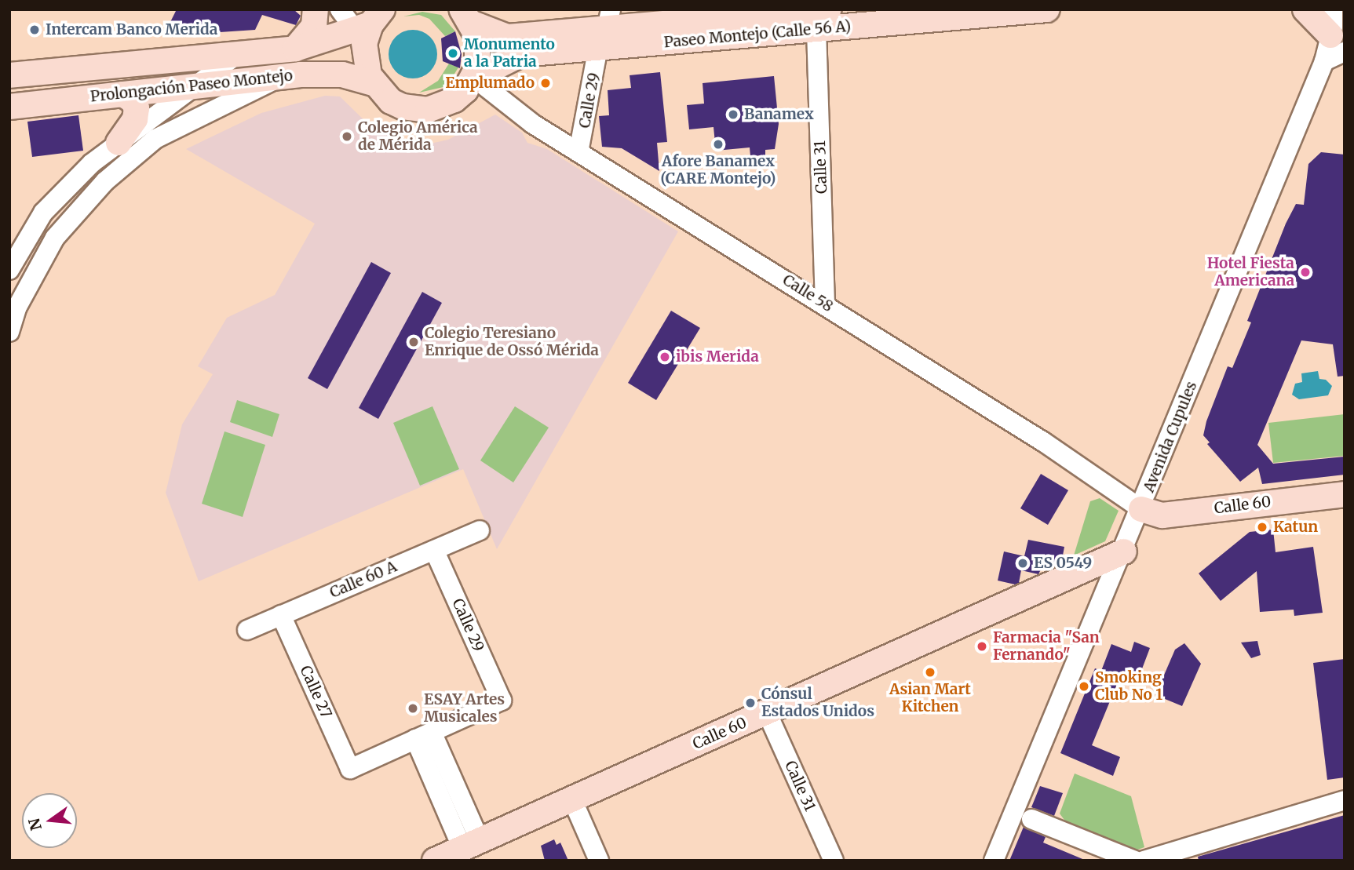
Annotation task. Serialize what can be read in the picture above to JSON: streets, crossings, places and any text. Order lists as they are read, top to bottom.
{
  "streets": {
    "main road": ["Paseo Montejo (Calle 56 A)", "Prolongación Paseo Montejo", "Calle 60"],
    "street": [
      "Calle 29",
      "Calle 31",
      "Calle 58",
      "Avenida Cupules",
      "Calle 60 A",
      "Calle 27"
    ]
  },
  "crossings": [
    ["Paseo Montejo (Calle 56 A)", "Calle 29"],
    ["Paseo Montejo (Calle 56 A)", "Calle 31"],
    ["Paseo Montejo (Calle 56 A)", "Calle 58"],
    ["Calle 29", "Calle 58"],
    ["Calle 29", "Calle 60 A"],
    ["Calle 29", "Calle 27"],
    ["Calle 31", "Calle 58"],
    ["Calle 31", "Calle 60"],
    ["Calle 58", "Avenida Cupules"],
    ["Calle 58", "Calle 60"],
    ["Avenida Cupules", "Calle 60"],
    ["Calle 60 A", "Calle 27"]
  ],
  "places": [
    "Intercam Banco Merida",
    "Monumento a la Patria",
    "Emplumado",
    "Banamex",
    "Colegio América de Mérida",
    "Afore Banamex (CARE Montejo)",
    "Hotel Fiesta Americana",
    "Colegio Teresiano Enrique de Ossó Mérida",
    "ibis Merida",
    "Katun",
    "ES 0549",
    "Farmacia \"San Fernando\"",
    "Asian Mart Kitchen",
    "Smoking Club No 1",
    "Cónsul Estados Unidos",
    "ESAY Artes Musicales"
  ],
  "north": "left"
}
